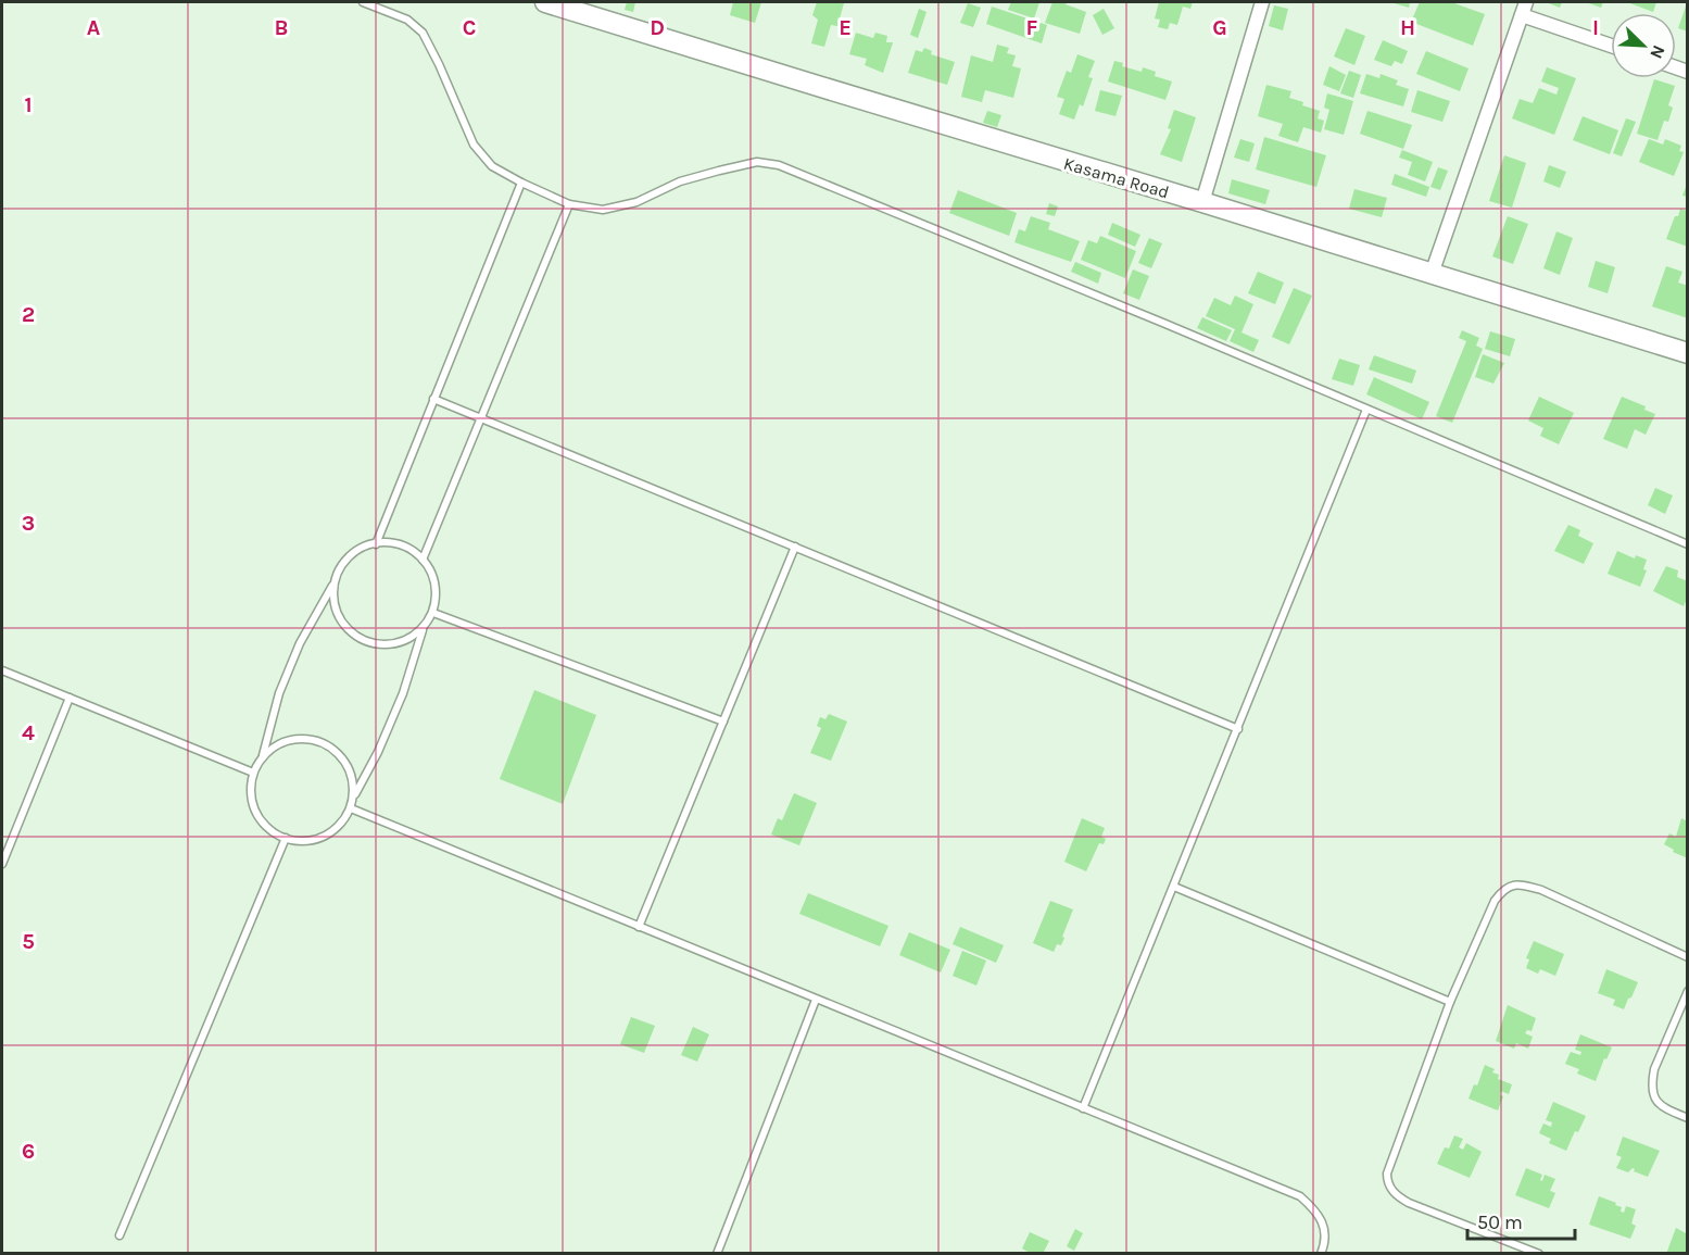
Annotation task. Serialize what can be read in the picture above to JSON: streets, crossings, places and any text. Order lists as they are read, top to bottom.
{
  "streets": {
    "street": ["Kasama Road"]
  },
  "scale_bar": "50 m",
  "north": "bottom right",
  "grid": {
    "columns": [
      "A",
      "B",
      "C",
      "D",
      "E",
      "F",
      "G",
      "H",
      "I"
    ],
    "rows": [
      "1",
      "2",
      "3",
      "4",
      "5",
      "6"
    ]
  }
}
